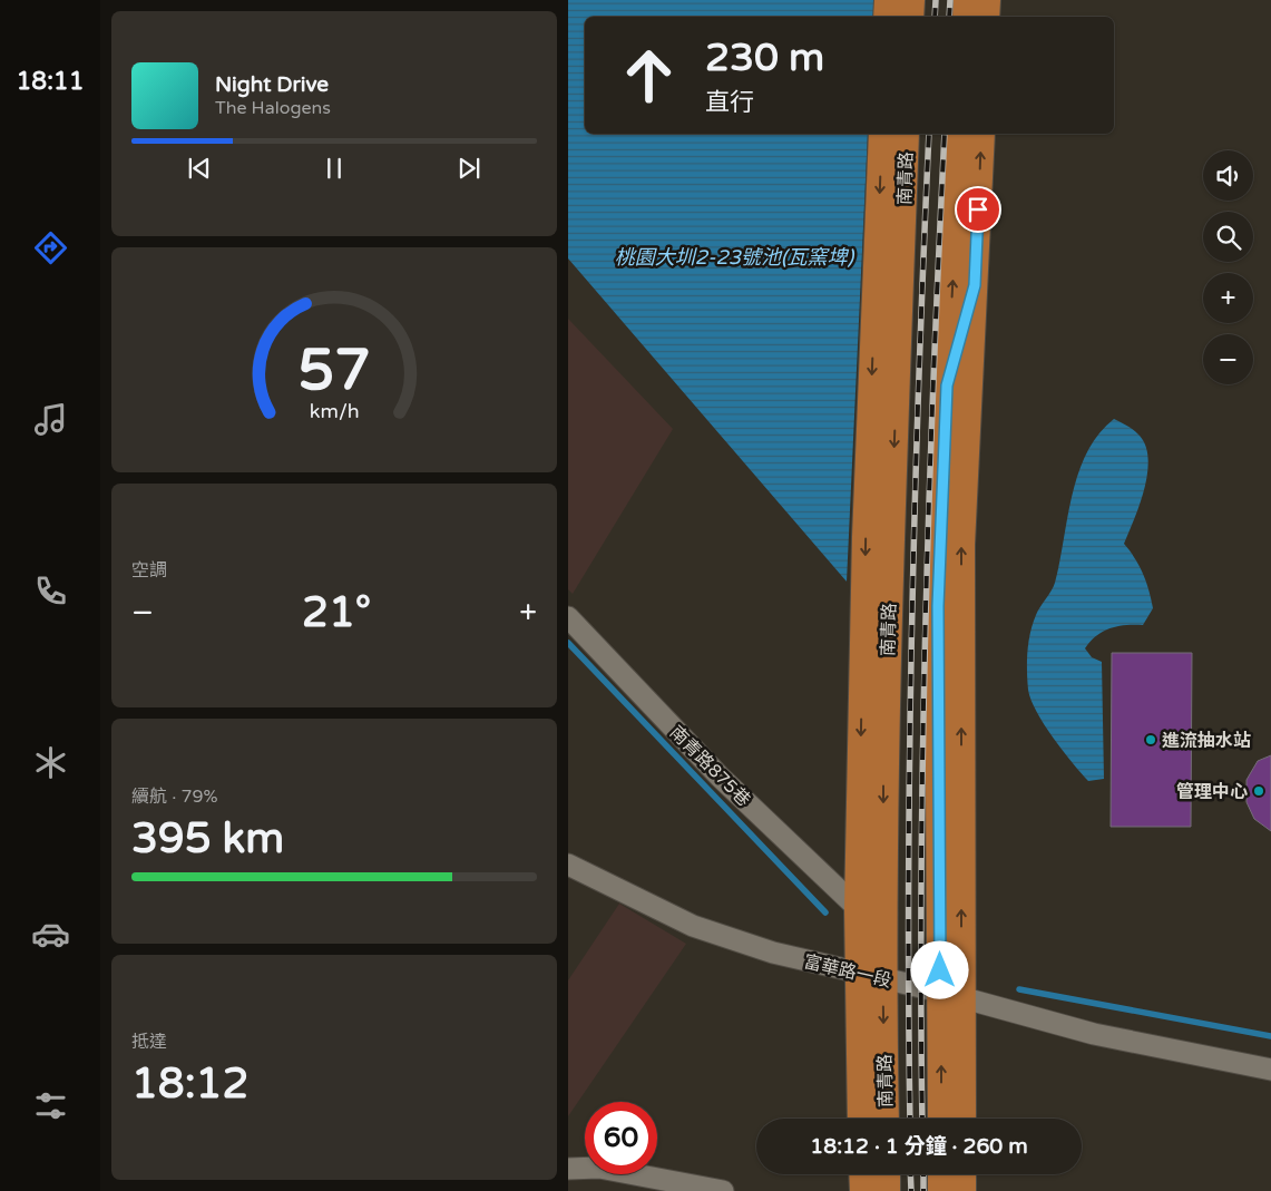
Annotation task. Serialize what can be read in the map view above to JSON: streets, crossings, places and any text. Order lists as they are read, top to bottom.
{
  "streets": {
    "main road": ["南青路"],
    "street": ["南青路875巷", "富華路一段"]
  },
  "crossings": [
    ["南青路", "富華路一段"]
  ],
  "water": ["桃園大圳2-23號池(瓦窯埤)"],
  "places": ["進流抽水站", "管理中心"],
  "page": {
    "tabs": "18:11",
    "turn": ["230 m", "直行"],
    "song": ["Night Drive", "The Halogens"],
    "map_buttons": ["+", "−"],
    "tile": [
      "空調",
      ["續航 · 79%", "395 km"],
      ["抵達", "18:12"]
    ],
    "heat": ["−", "21°", "+"],
    "limit": "60",
    "trip": "18:12 · 1 分鐘 · 260 m",
    "gauge": ["57", "km/h"]
  }
}
